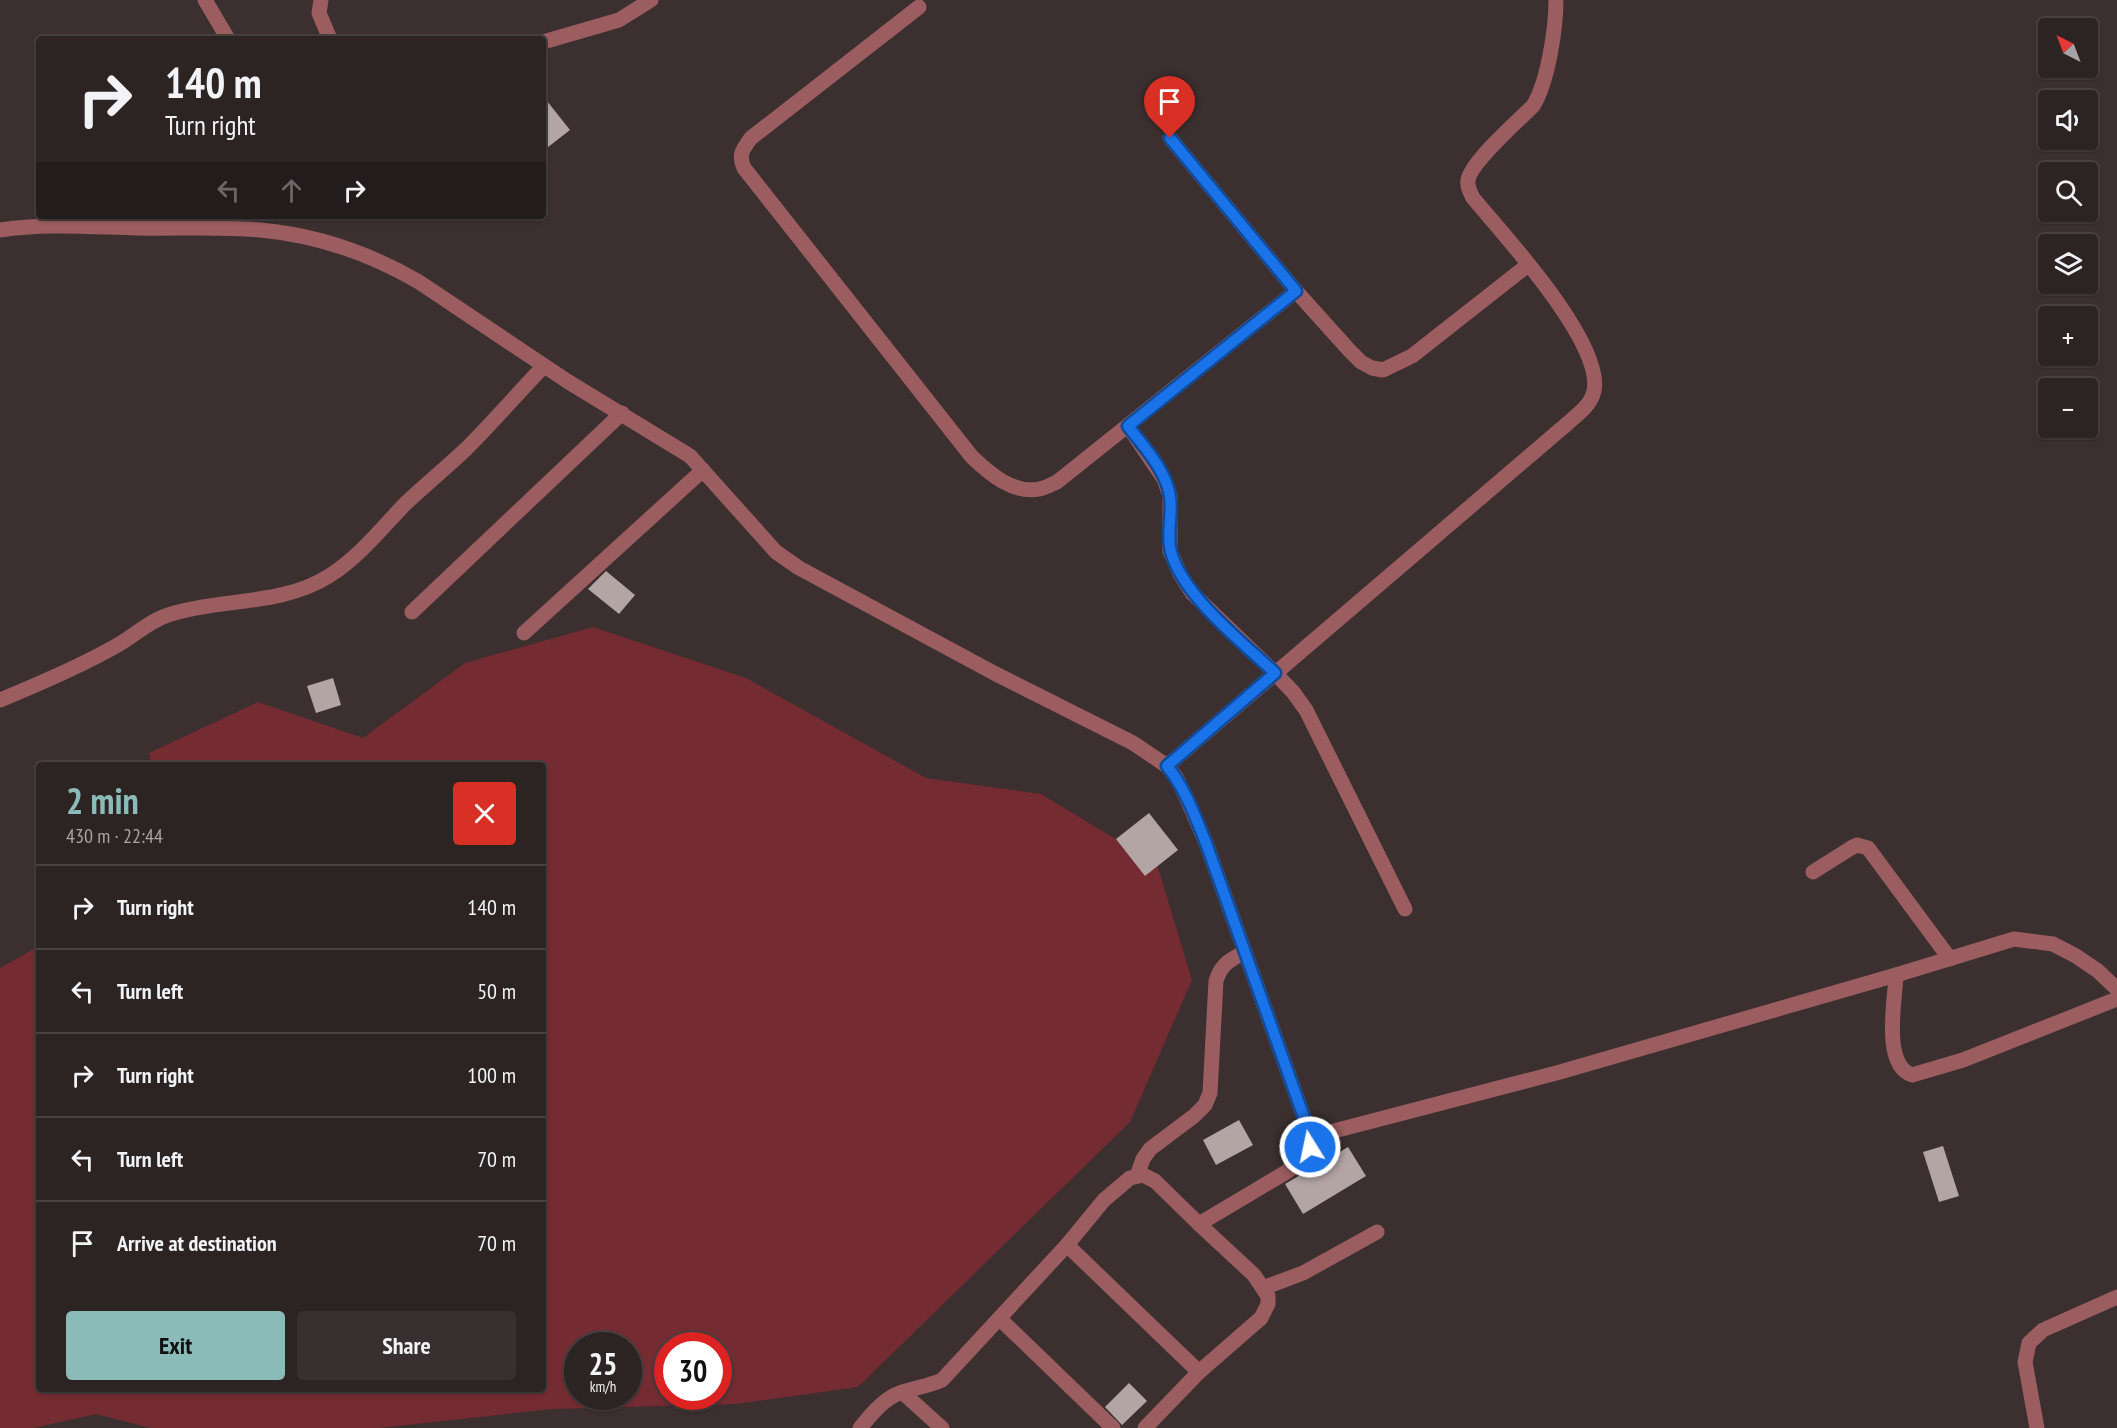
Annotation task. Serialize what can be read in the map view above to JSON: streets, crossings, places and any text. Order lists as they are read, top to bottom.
{
  "north": "top left",
  "page": {
    "map_buttons": ["+", "−"],
    "turn": ["140 m", "Turn right"],
    "heading": ["2 min", "430 m · 22:44"],
    "list": [
      {
        "name": "Turn right",
        "value": "140 m"
      },
      {
        "name": "Turn left",
        "value": "50 m"
      },
      {
        "name": "Turn right",
        "value": "100 m"
      },
      {
        "name": "Turn left",
        "value": "70 m"
      },
      {
        "name": "Arrive at destination",
        "value": "70 m"
      }
    ],
    "buttons": ["Exit", "Share"],
    "speed": "25 km/h",
    "limit": "30"
  }
}
